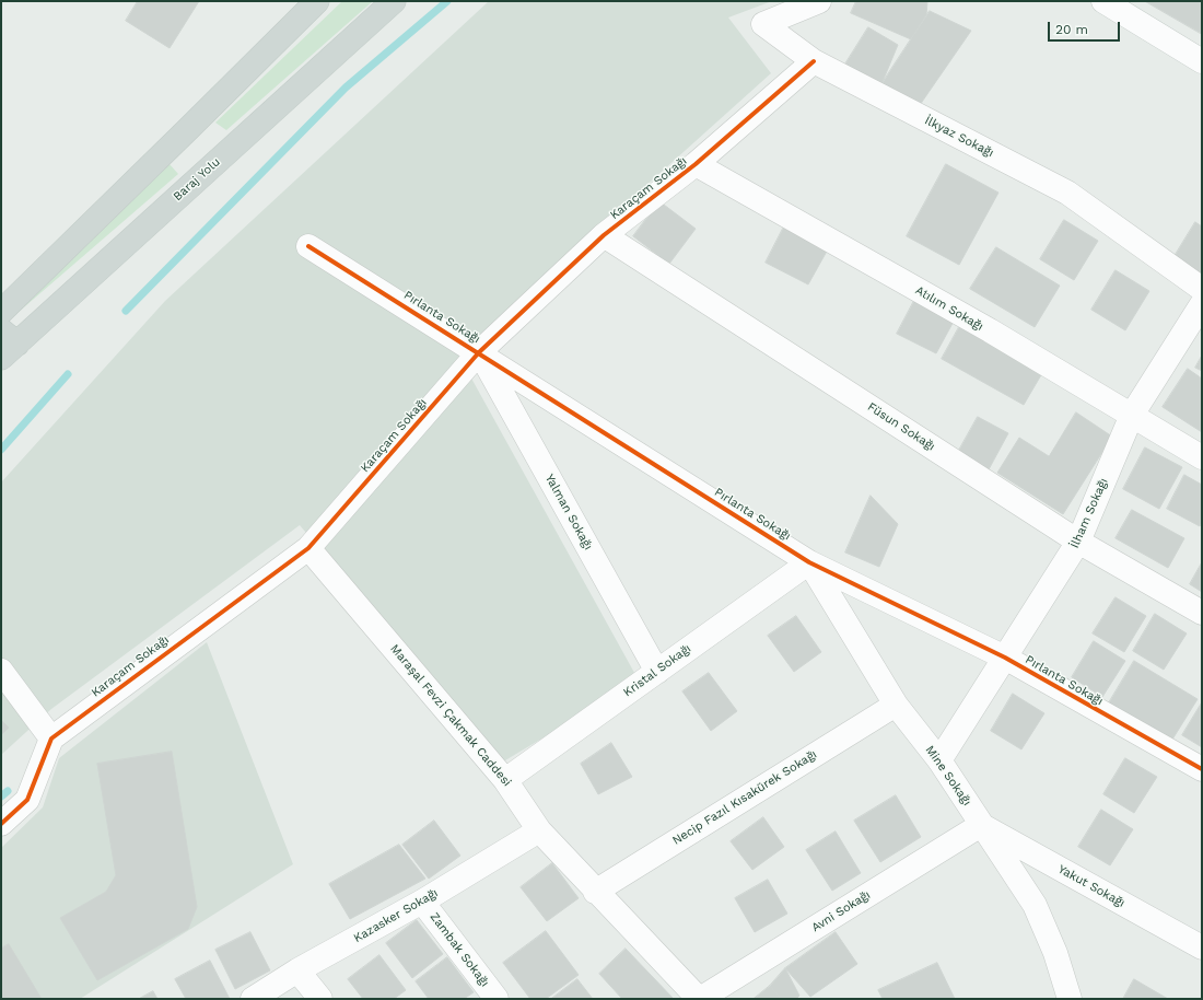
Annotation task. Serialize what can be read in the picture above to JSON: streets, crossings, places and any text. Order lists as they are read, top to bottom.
{
  "streets": {
    "main road": ["Baraj Yolu"],
    "street": [
      "İlkyaz Sokağı",
      "Karaçam Sokağı",
      "Atılım Sokağı",
      "Pırlanta Sokağı",
      "Füsun Sokağı",
      "Yalman Sokağı",
      "İlham Sokağı",
      "Kristal Sokağı",
      "Maraşal Fevzi Çakmak Caddesi",
      "Mine Sokağı",
      "Necip Fazıl Kısakürek Sokağı",
      "Yakut Sokağı",
      "Avni Sokağı",
      "Kazasker Sokağı",
      "Zambak Sokağı"
    ]
  },
  "crossings": [
    ["İlkyaz Sokağı", "Karaçam Sokağı"],
    ["Karaçam Sokağı", "Atılım Sokağı"],
    ["Karaçam Sokağı", "Pırlanta Sokağı"],
    ["Karaçam Sokağı", "Füsun Sokağı"],
    ["Karaçam Sokağı", "Yalman Sokağı"],
    ["Karaçam Sokağı", "Maraşal Fevzi Çakmak Caddesi"],
    ["Atılım Sokağı", "İlham Sokağı"],
    ["Pırlanta Sokağı", "Yalman Sokağı"],
    ["Pırlanta Sokağı", "İlham Sokağı"],
    ["Pırlanta Sokağı", "Kristal Sokağı"],
    ["Pırlanta Sokağı", "Mine Sokağı"],
    ["Füsun Sokağı", "İlham Sokağı"],
    ["Yalman Sokağı", "Kristal Sokağı"],
    ["İlham Sokağı", "Mine Sokağı"],
    ["Kristal Sokağı", "Maraşal Fevzi Çakmak Caddesi"],
    ["Kristal Sokağı", "Mine Sokağı"],
    ["Maraşal Fevzi Çakmak Caddesi", "Necip Fazıl Kısakürek Sokağı"],
    ["Maraşal Fevzi Çakmak Caddesi", "Avni Sokağı"],
    ["Maraşal Fevzi Çakmak Caddesi", "Kazasker Sokağı"],
    ["Mine Sokağı", "Necip Fazıl Kısakürek Sokağı"],
    ["Mine Sokağı", "Yakut Sokağı"],
    ["Mine Sokağı", "Avni Sokağı"],
    ["Yakut Sokağı", "Avni Sokağı"],
    ["Kazasker Sokağı", "Zambak Sokağı"]
  ],
  "scale_bar": "20 m"
}
